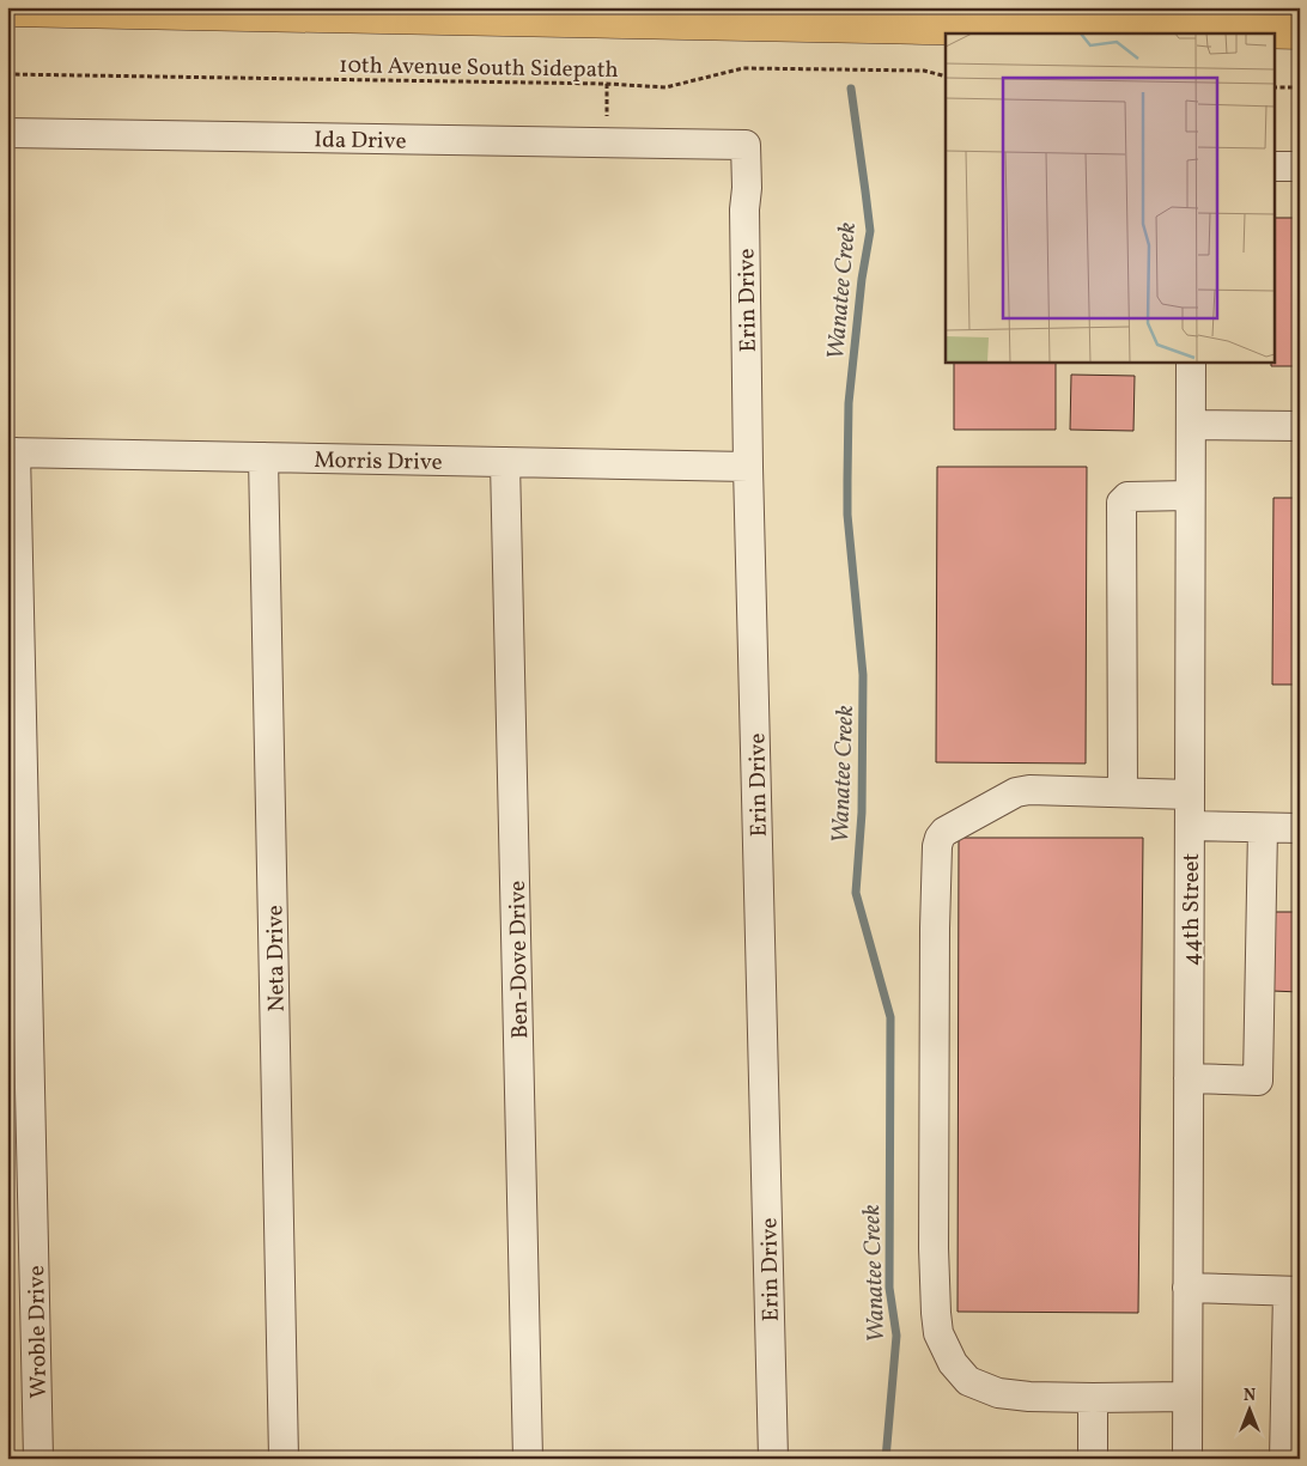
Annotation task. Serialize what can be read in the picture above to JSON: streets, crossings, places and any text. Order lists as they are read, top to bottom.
{
  "streets": {
    "street": [
      "Ida Drive",
      "Erin Drive",
      "Morris Drive",
      "44th Street",
      "Neta Drive",
      "Ben-Dove Drive",
      "Wroble Drive"
    ],
    "path": ["10th Avenue South Sidepath"]
  },
  "crossings": [
    ["Ida Drive", "Erin Drive"],
    ["Erin Drive", "Morris Drive"],
    ["Morris Drive", "Neta Drive"],
    ["Morris Drive", "Ben-Dove Drive"],
    ["Morris Drive", "Wroble Drive"]
  ],
  "water": ["Wanatee Creek"],
  "north": "top"
}
